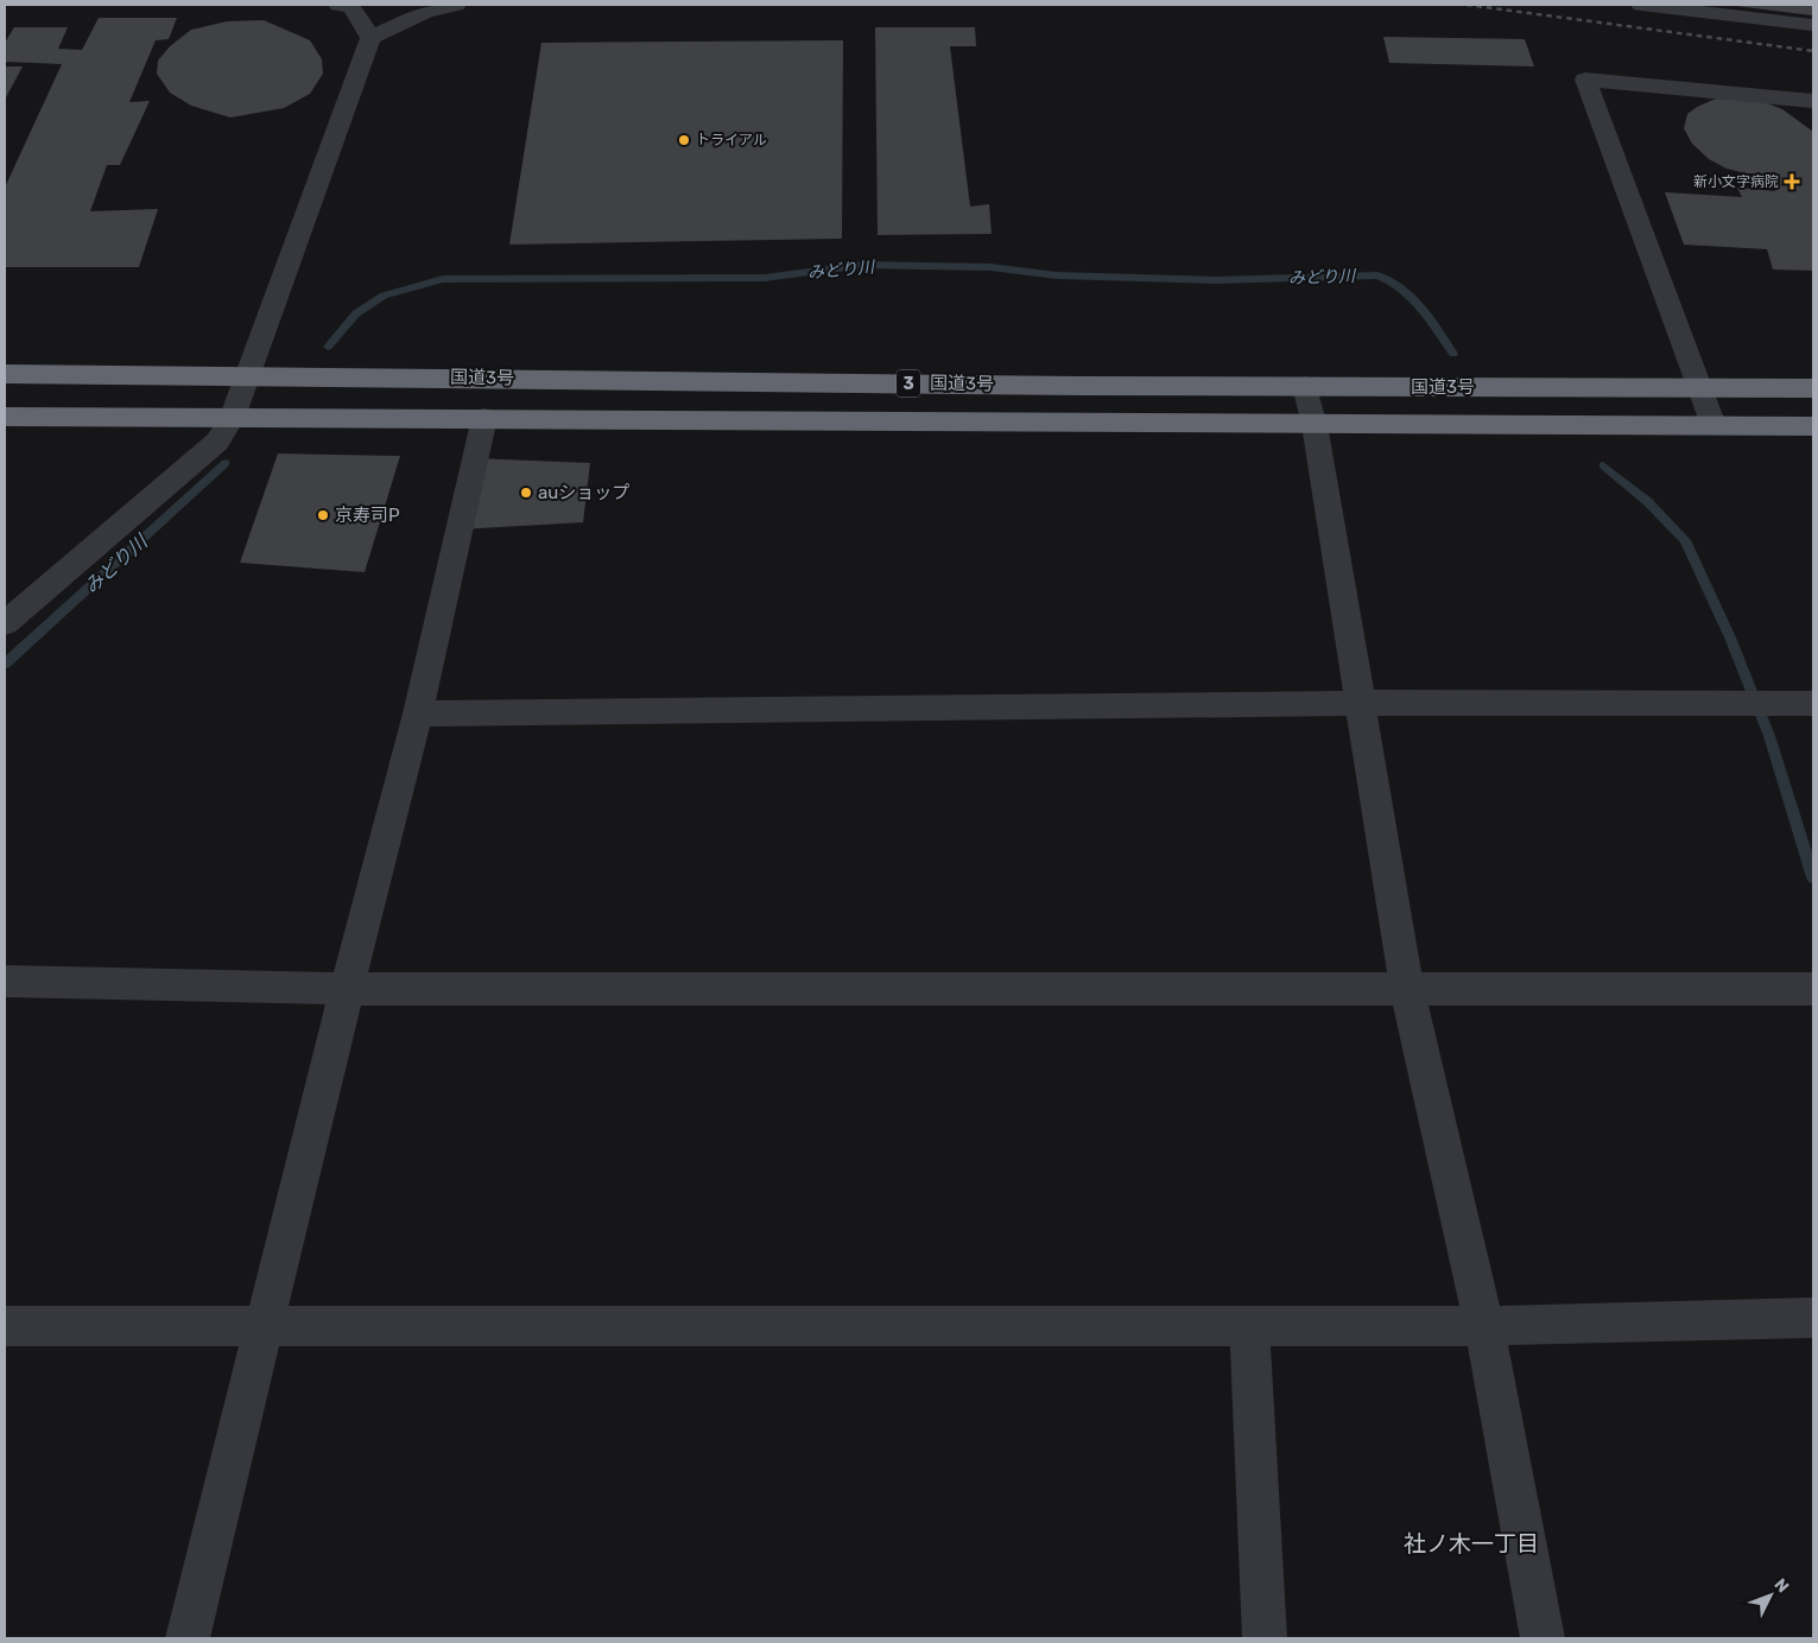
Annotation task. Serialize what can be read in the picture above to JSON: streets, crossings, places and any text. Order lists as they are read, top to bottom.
{
  "streets": {
    "highway": ["国道3号", "3"]
  },
  "districts": ["社ノ木一丁目"],
  "water": ["みどり川"],
  "places": {
    "other": ["トライアル", "auショップ", "京寿司P"],
    "health": ["新小文字病院"]
  },
  "north": "top right"
}
